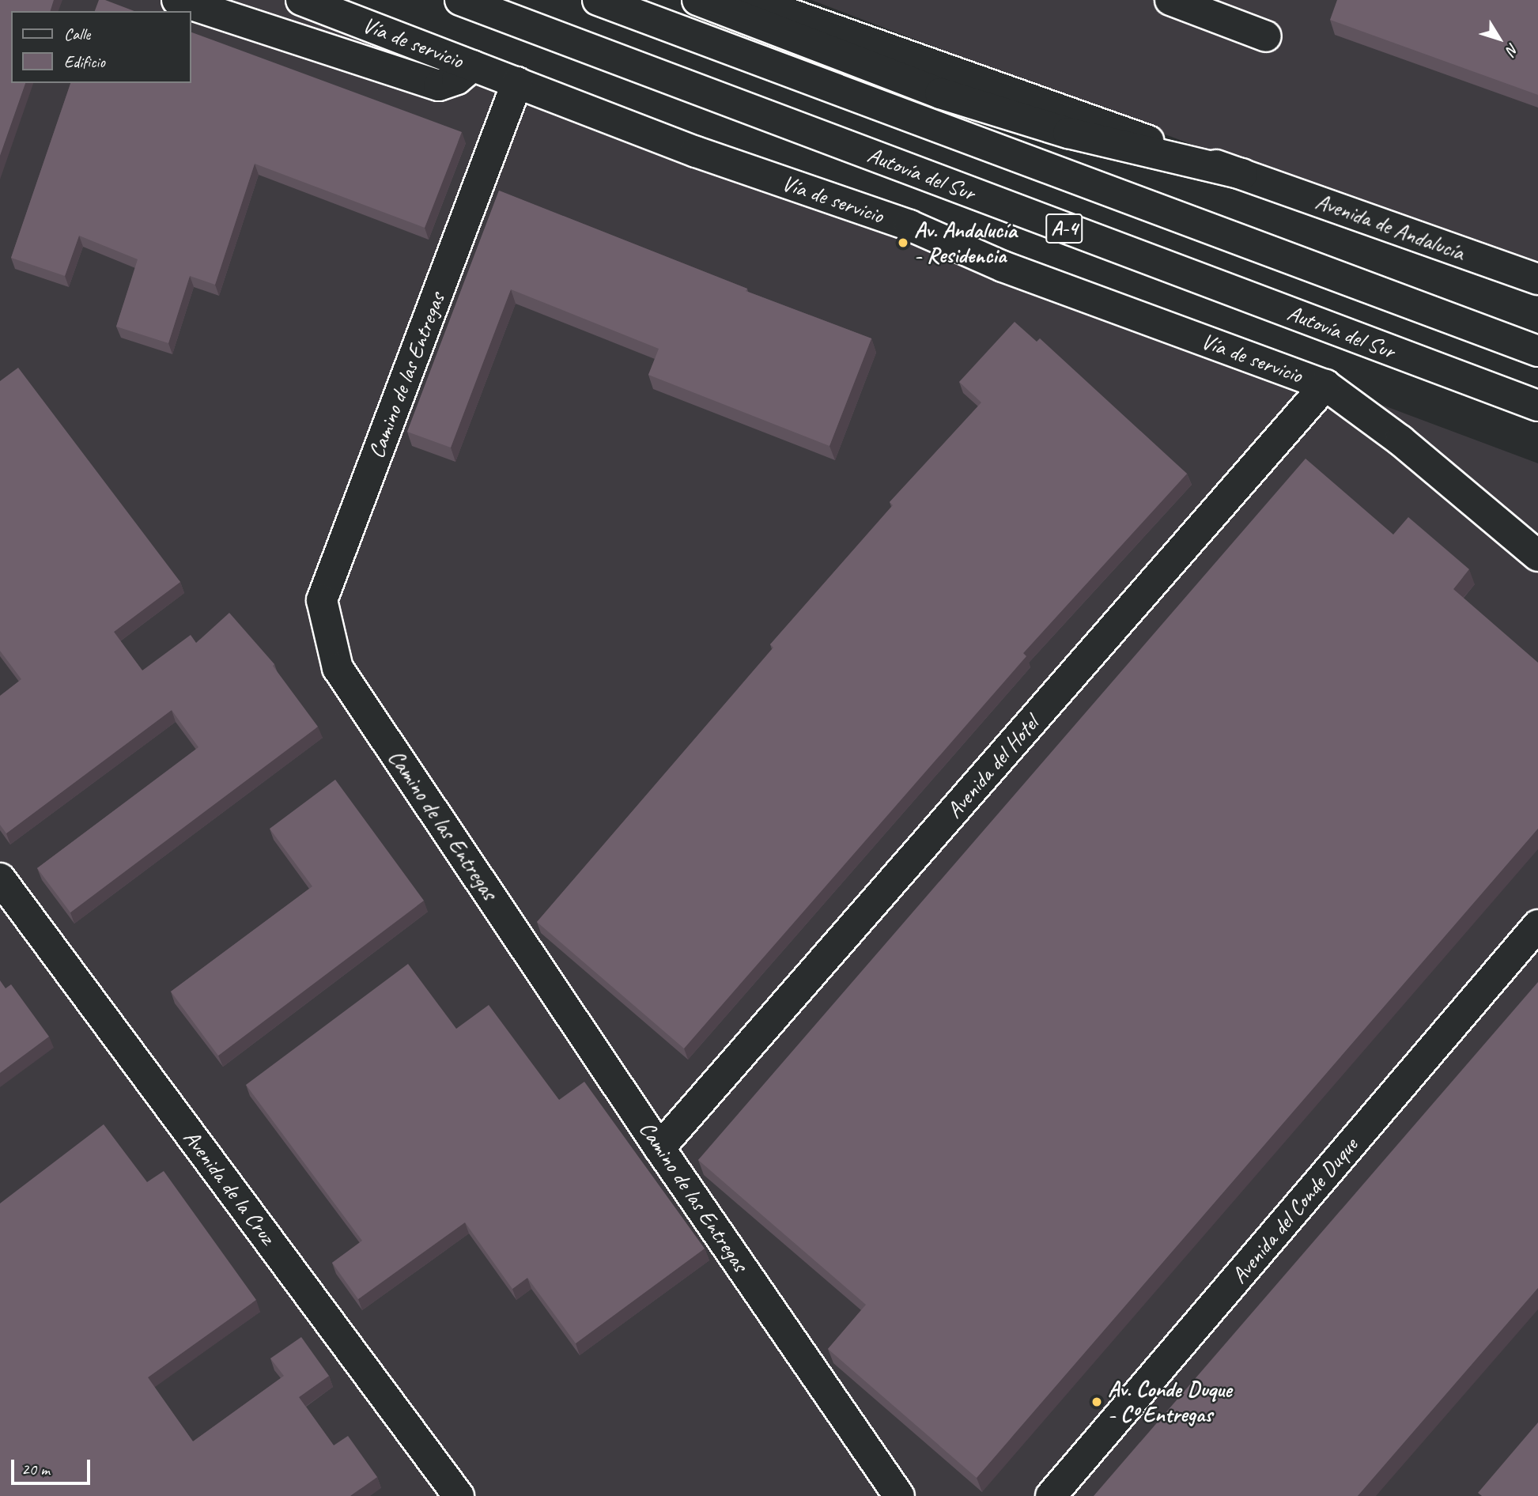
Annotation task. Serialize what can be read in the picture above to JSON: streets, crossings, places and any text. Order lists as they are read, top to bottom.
{
  "streets": {
    "main road": [
      "Vía de servicio",
      "Autovía del Sur",
      "Avenida de Andalucía",
      "A-4",
      "Camino de las Entregas",
      "Avenida del Hotel",
      "Avenida de la Cruz",
      "Avenida del Conde Duque"
    ]
  },
  "crossings": [
    ["Vía de servicio", "Camino de las Entregas"],
    ["Vía de servicio", "Avenida del Hotel"],
    ["Camino de las Entregas", "Avenida del Hotel"]
  ],
  "places": ["Av. Andalucía - Residencia", "Av. Conde Duque - Cº Entregas"],
  "legend": ["Calle", "Edificio"],
  "scale_bar": "20 m",
  "north": "bottom right"
}
